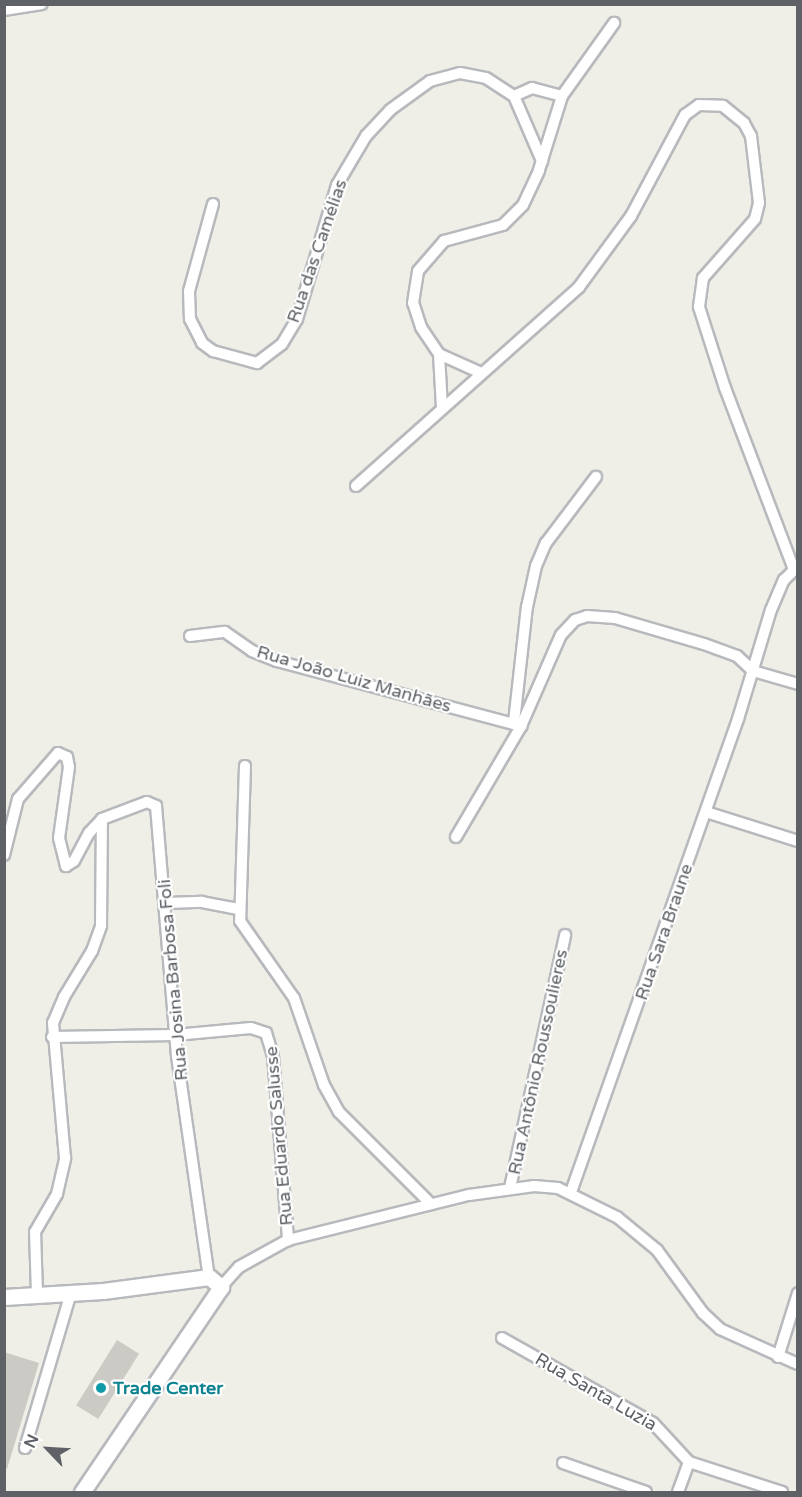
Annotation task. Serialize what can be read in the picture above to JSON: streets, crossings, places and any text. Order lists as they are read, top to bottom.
{
  "streets": {
    "street": [
      "Rua das Camélias",
      "Rua João Luiz Manhães",
      "Rua Sara Braune",
      "Rua Josina Barbosa Foli",
      "Rua Antônio Roussoulieres",
      "Rua Eduardo Salusse",
      "Rua Santa Luzia"
    ]
  },
  "crossings": [
    ["Rua Josina Barbosa Foli", "Rua Eduardo Salusse"]
  ],
  "places": ["Trade Center"],
  "north": "top left"
}
